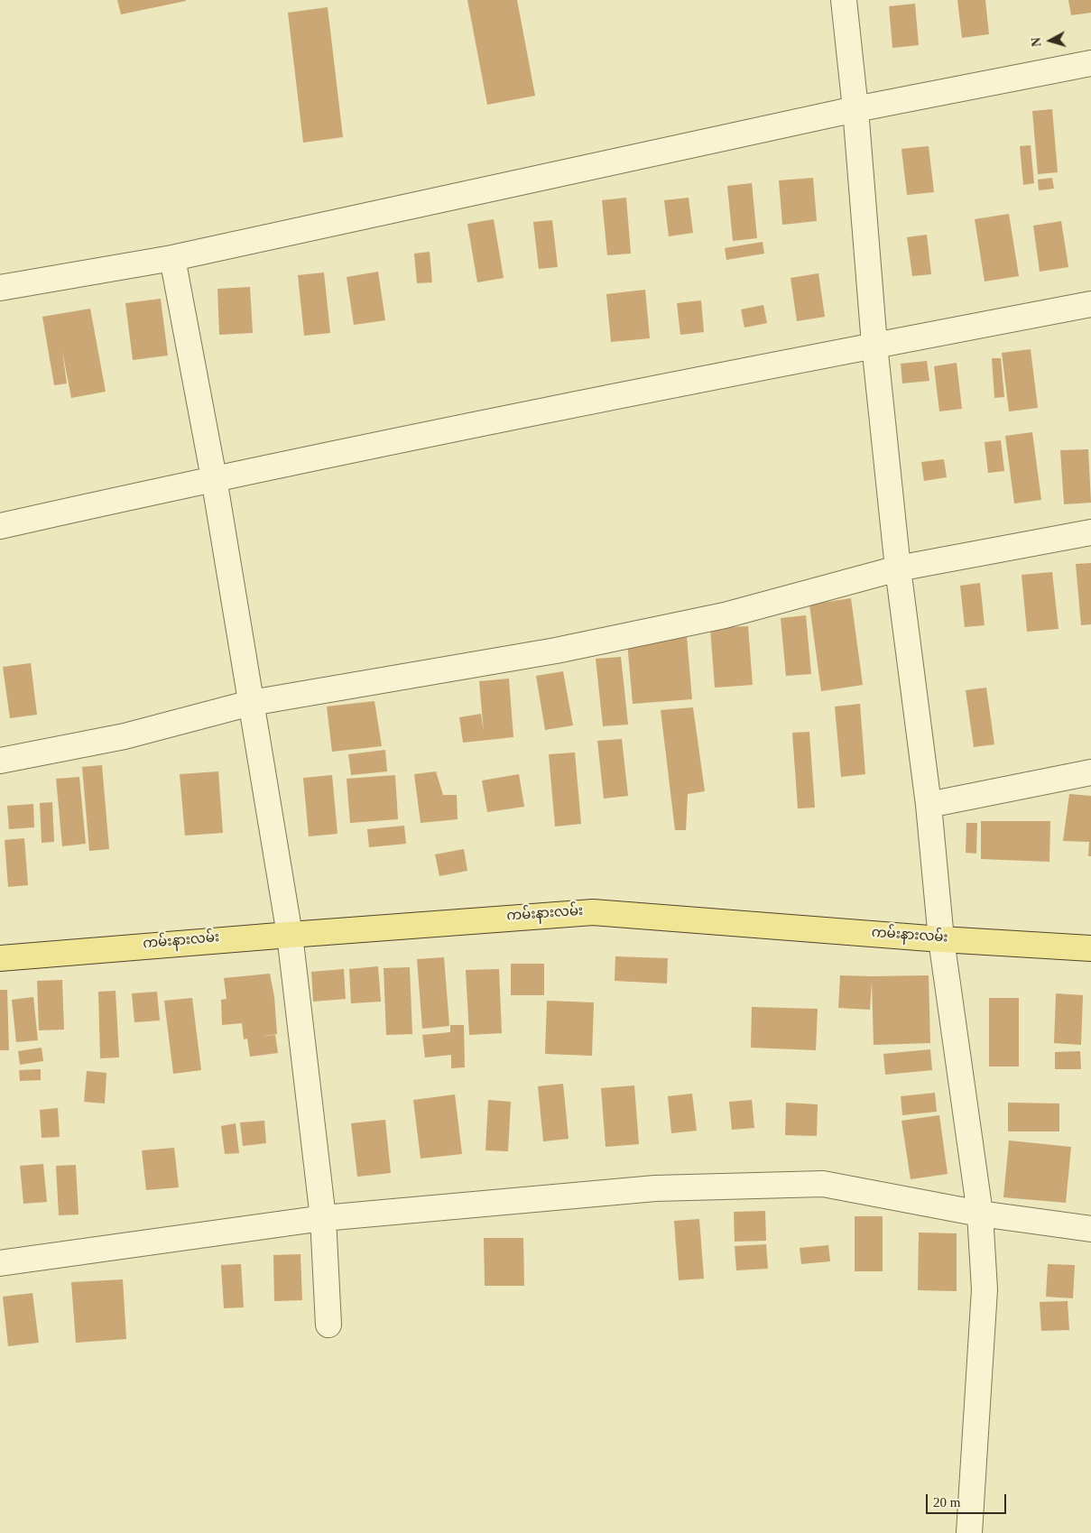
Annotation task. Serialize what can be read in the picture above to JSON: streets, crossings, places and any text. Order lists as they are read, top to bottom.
{
  "streets": {
    "main road": ["ကမ်းနားလမ်း"]
  },
  "scale_bar": "20 m",
  "north": "left"
}
